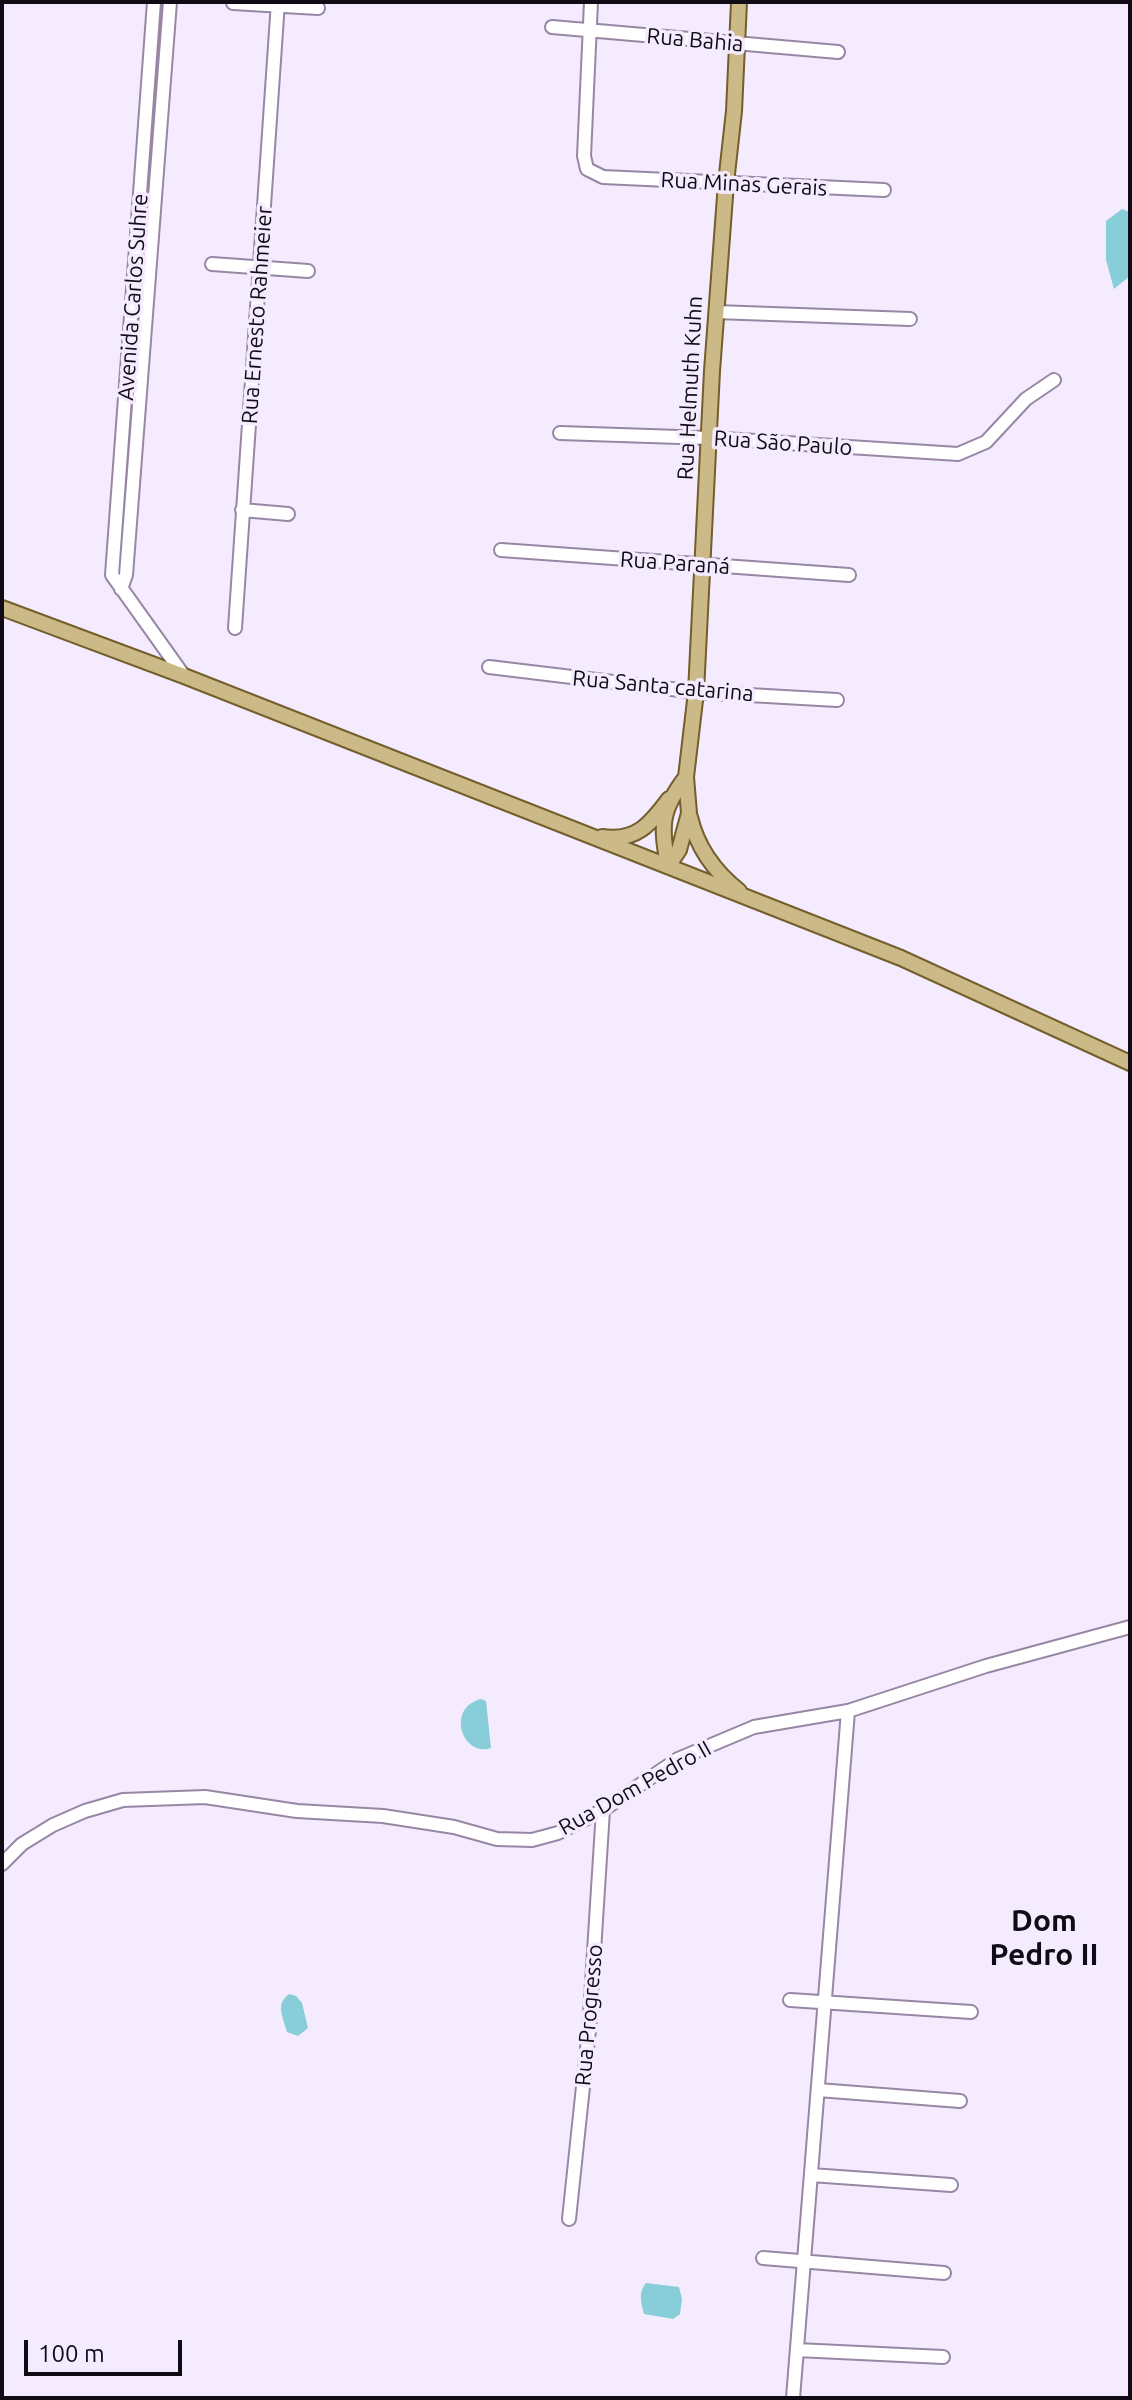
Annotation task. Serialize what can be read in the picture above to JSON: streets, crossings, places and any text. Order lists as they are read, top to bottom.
{
  "streets": {
    "main road": ["Rua Helmuth Kuhn"],
    "street": [
      "Rua Bahia",
      "Rua Minas Gerais",
      "Avenida Carlos Suhre",
      "Rua Ernesto Rahmeier",
      "Rua São Paulo",
      "Rua Paraná",
      "Rua Santa catarina",
      "Rua Dom Pedro II",
      "Rua Progresso"
    ]
  },
  "crossings": [
    ["Rua Bahia", "Rua Minas Gerais"],
    ["Rua Bahia", "Rua Helmuth Kuhn"],
    ["Rua Minas Gerais", "Rua Helmuth Kuhn"],
    ["Rua Helmuth Kuhn", "Rua São Paulo"],
    ["Rua Helmuth Kuhn", "Rua Paraná"],
    ["Rua Helmuth Kuhn", "Rua Santa catarina"],
    ["Rua Dom Pedro II", "Rua Progresso"]
  ],
  "districts": ["Dom Pedro II"],
  "scale_bar": "100 m"
}
